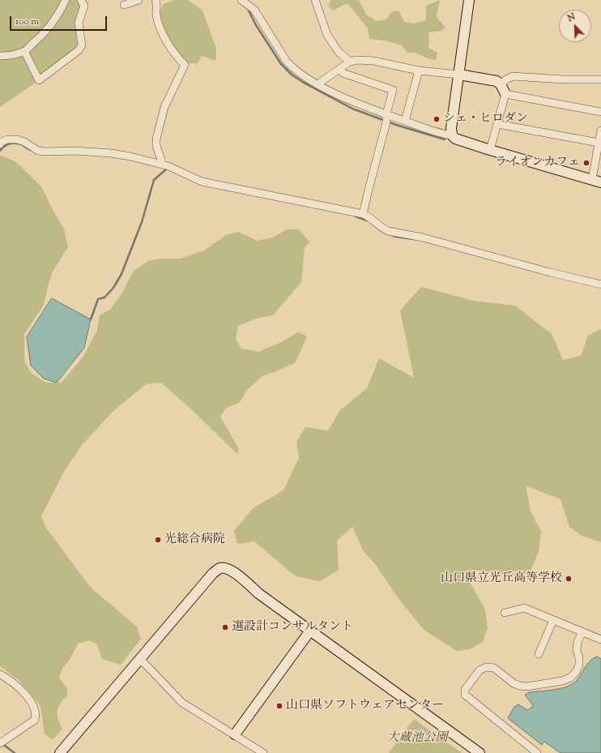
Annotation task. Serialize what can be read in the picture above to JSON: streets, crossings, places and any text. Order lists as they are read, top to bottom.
{
  "parks": ["大蔵池公園"],
  "places": [
    "シェ・ヒロダン",
    "ライオンカフェ",
    "光総合病院",
    "山口県立光丘高等学校",
    "選設計コンサルタント",
    "山口県ソフトウェアセンター"
  ],
  "scale_bar": "100 m",
  "north": "top left"
}
